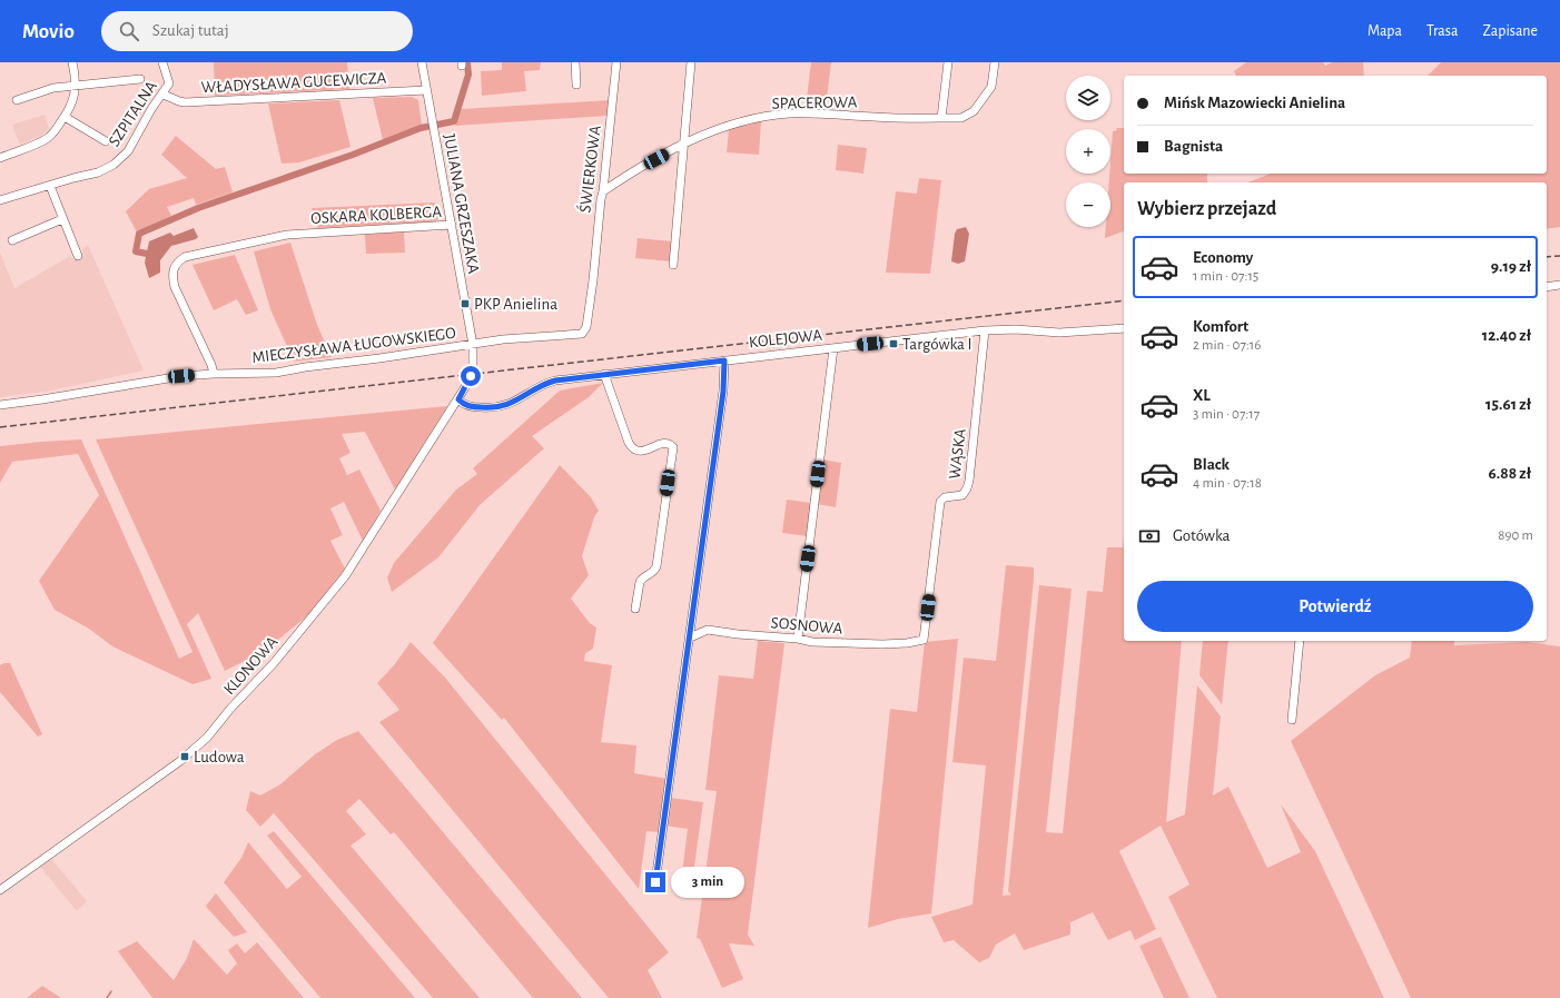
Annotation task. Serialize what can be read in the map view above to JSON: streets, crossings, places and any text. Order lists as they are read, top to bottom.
{
  "streets": {
    "street": [
      "WŁADYSŁAWA GUCEWICZA",
      "SPACEROWA",
      "SZPITALNA",
      "ŚWIERKOWA",
      "JULIANA GRZESZAKA",
      "OSKARA KOLBERGA",
      "KOLEJOWA",
      "MIECZYSŁAWA ŁUGOWSKIEGO",
      "WĄSKA",
      "SOSNOWA",
      "KLONOWA"
    ]
  },
  "crossings": [
    ["WŁADYSŁAWA GUCEWICZA", "SZPITALNA"],
    ["WŁADYSŁAWA GUCEWICZA", "JULIANA GRZESZAKA"],
    ["SPACEROWA", "ŚWIERKOWA"],
    ["ŚWIERKOWA", "JULIANA GRZESZAKA"],
    ["ŚWIERKOWA", "MIECZYSŁAWA ŁUGOWSKIEGO"],
    ["JULIANA GRZESZAKA", "OSKARA KOLBERGA"],
    ["JULIANA GRZESZAKA", "KOLEJOWA"],
    ["JULIANA GRZESZAKA", "MIECZYSŁAWA ŁUGOWSKIEGO"],
    ["JULIANA GRZESZAKA", "KLONOWA"],
    ["OSKARA KOLBERGA", "MIECZYSŁAWA ŁUGOWSKIEGO"],
    ["KOLEJOWA", "WĄSKA"],
    ["KOLEJOWA", "KLONOWA"],
    ["WĄSKA", "SOSNOWA"]
  ],
  "places": {
    "transit": ["PKP Anielina", "Targówka I", "Ludowa"]
  },
  "page": {
    "header": "Movio",
    "search": "Szukaj tutaj",
    "nav": ["Mapa", "Trasa", "Zapisane"],
    "map_buttons": ["+", "−"],
    "banner": ["Mińsk Mazowiecki Anielina", "Bagnista"],
    "heading": "Wybierz przejazd",
    "list": [
      {
        "name": "Economy",
        "note": "1 min · 07:15",
        "value": "9.19 zł"
      },
      {
        "name": "Komfort",
        "note": "2 min · 07:16",
        "value": "12.40 zł"
      },
      {
        "name": "XL",
        "note": "3 min · 07:17",
        "value": "15.61 zł"
      },
      {
        "name": "Black",
        "note": "4 min · 07:18",
        "value": "6.88 zł"
      }
    ],
    "pay": ["Gotówka", "890 m"],
    "buttons": "Potwierdź",
    "bubble": "3 min"
  }
}
